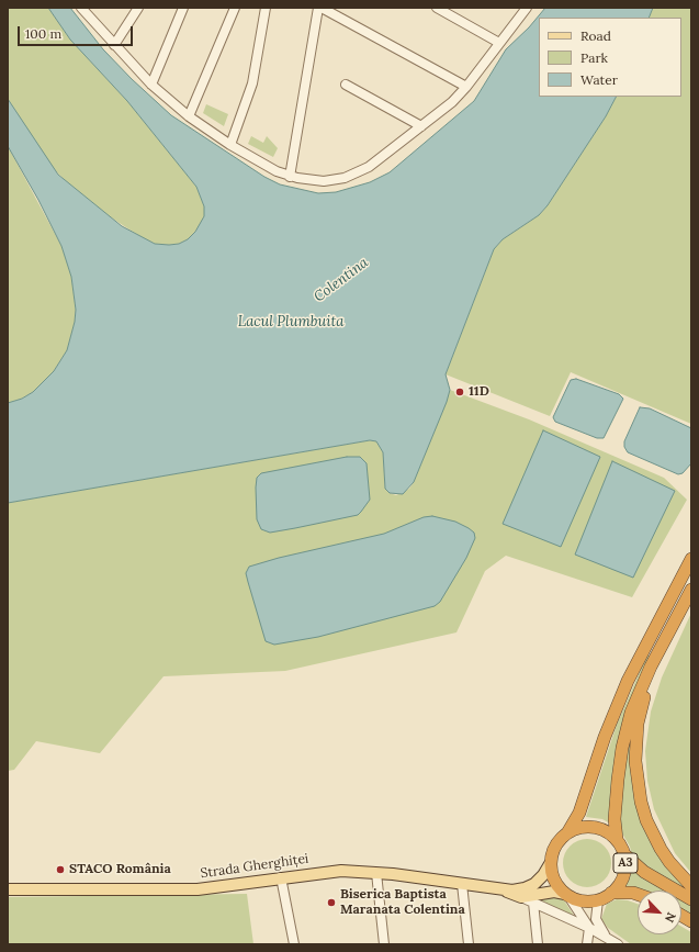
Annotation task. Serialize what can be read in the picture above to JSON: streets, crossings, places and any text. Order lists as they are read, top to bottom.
{
  "streets": {
    "highway": ["A3"],
    "main road": ["Strada Gherghiței"]
  },
  "crossings": [
    ["A3", "Strada Gherghiței"]
  ],
  "water": ["Colentina", "Lacul Plumbuita"],
  "places": ["11D", "STACO România", "Biserica Baptista Maranata Colentina"],
  "legend": ["Road", "Park", "Water"],
  "scale_bar": "100 m",
  "north": "bottom right"
}
